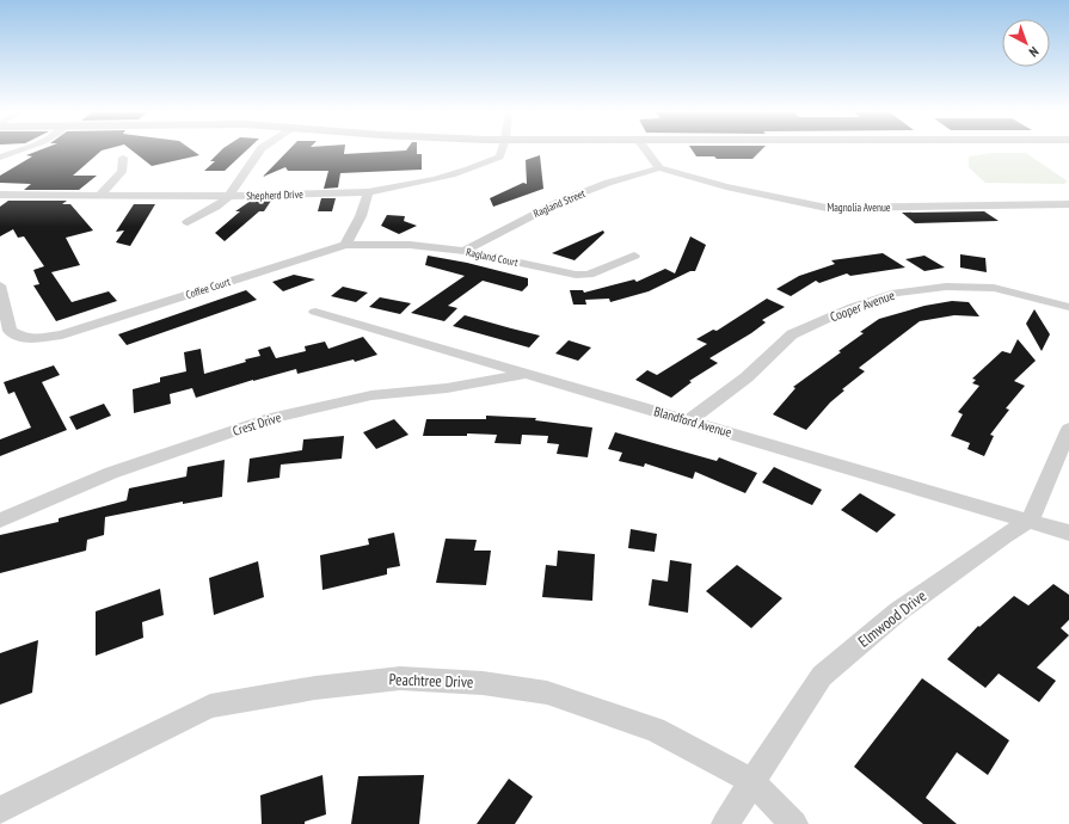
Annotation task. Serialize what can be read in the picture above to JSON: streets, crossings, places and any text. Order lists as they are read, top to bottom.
{
  "streets": {
    "street": [
      "Shepherd Drive",
      "Ragland Street",
      "Magnolia Avenue",
      "Ragland Court",
      "Coffee Court",
      "Cooper Avenue",
      "Blandford Avenue",
      "Crest Drive",
      "Elmwood Drive",
      "Peachtree Drive"
    ]
  },
  "crossings": [
    ["Ragland Street", "Magnolia Avenue"],
    ["Ragland Street", "Ragland Court"],
    ["Ragland Court", "Coffee Court"],
    ["Cooper Avenue", "Blandford Avenue"],
    ["Blandford Avenue", "Crest Drive"],
    ["Blandford Avenue", "Elmwood Drive"],
    ["Elmwood Drive", "Peachtree Drive"]
  ],
  "north": "bottom right"
}
